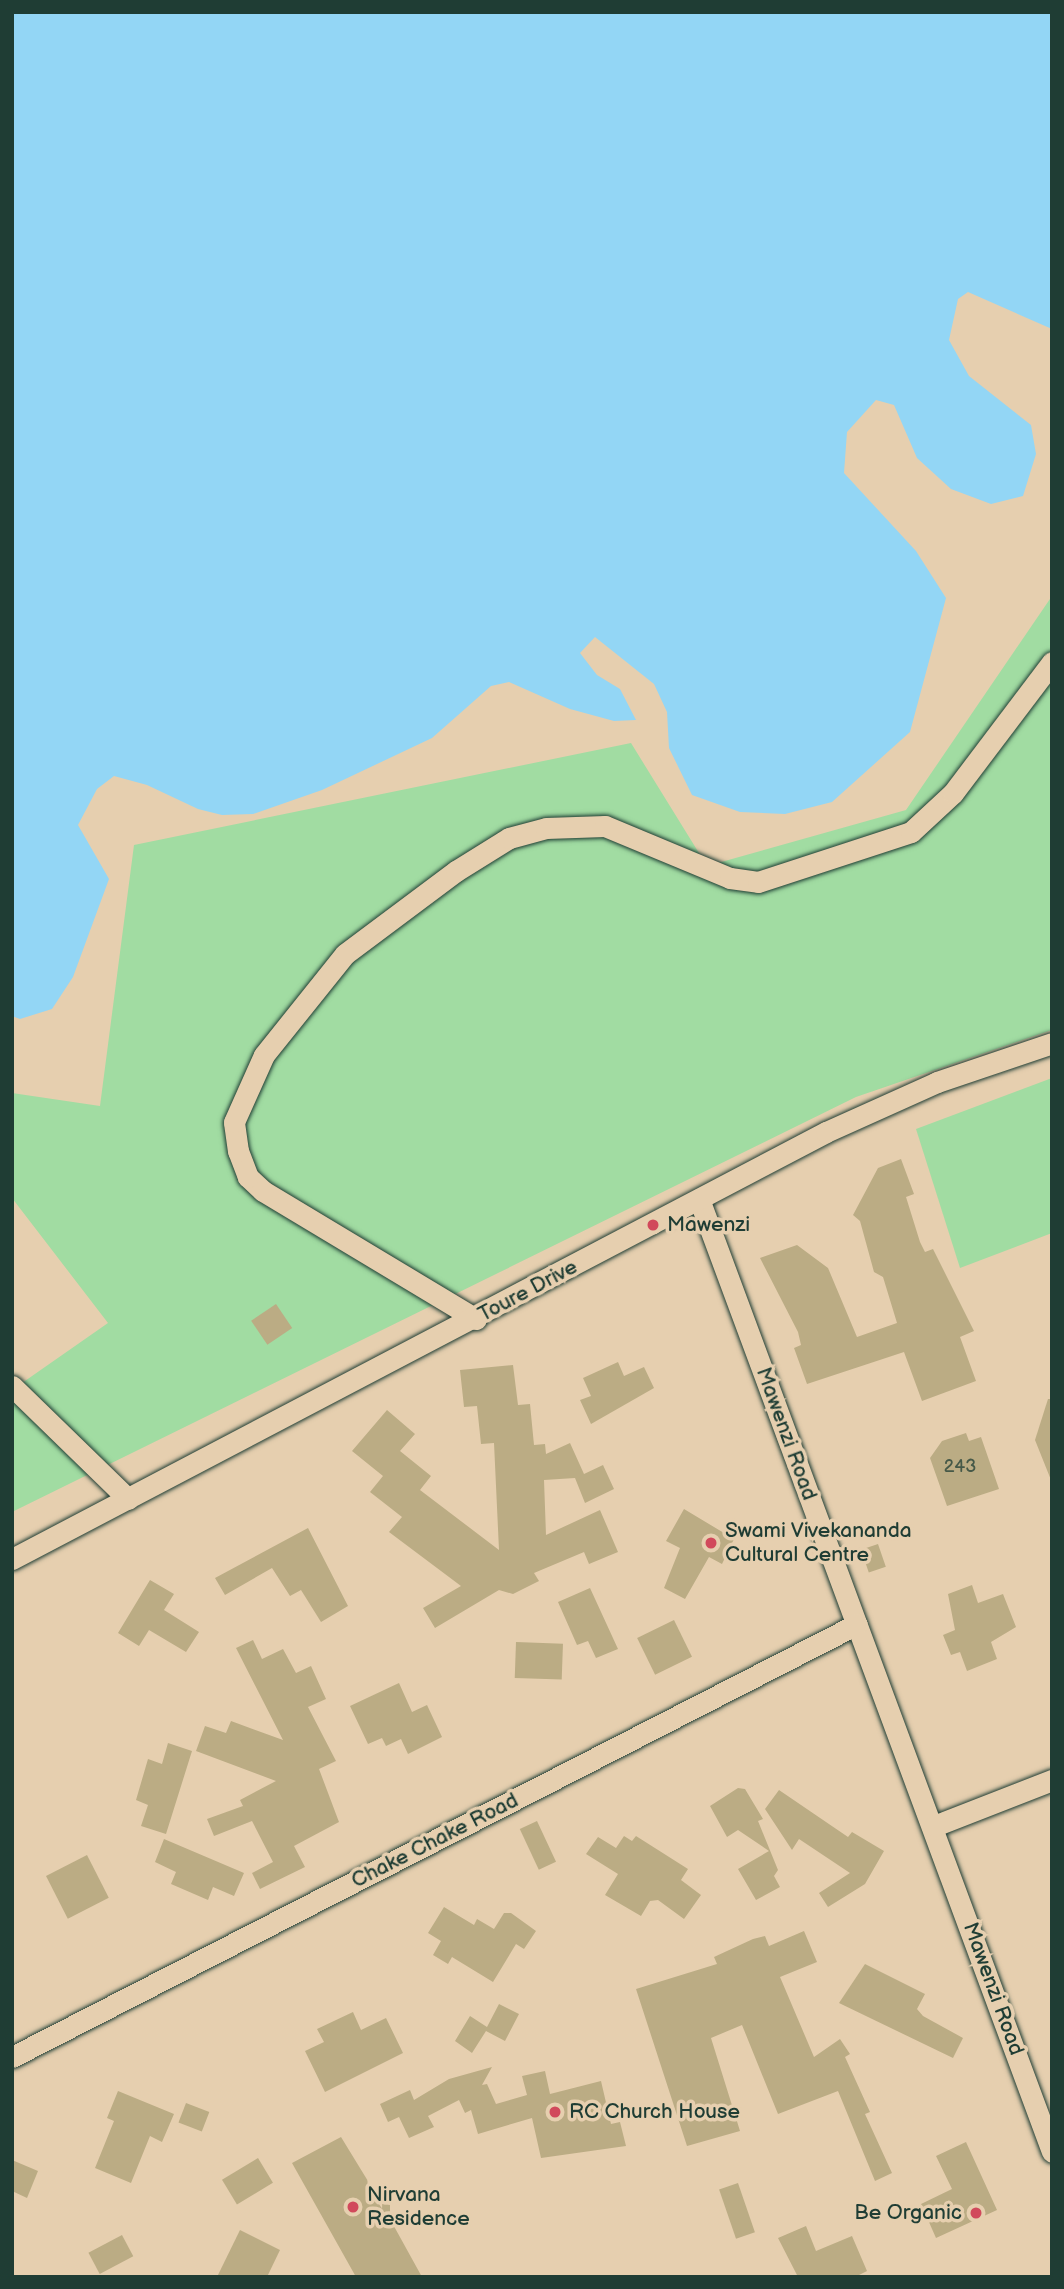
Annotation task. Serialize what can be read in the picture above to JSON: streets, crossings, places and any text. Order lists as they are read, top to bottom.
{
  "streets": {
    "street": ["Toure Drive", "Mawenzi Road", "Chake Chake Road"]
  },
  "crossings": [
    ["Toure Drive", "Mawenzi Road"],
    ["Mawenzi Road", "Chake Chake Road"]
  ],
  "places": [
    "Mawenzi",
    "Swami Vivekananda Cultural Centre",
    "RC Church House",
    "Nirvana Residence",
    "Be Organic"
  ],
  "house_numbers": ["243"]
}
